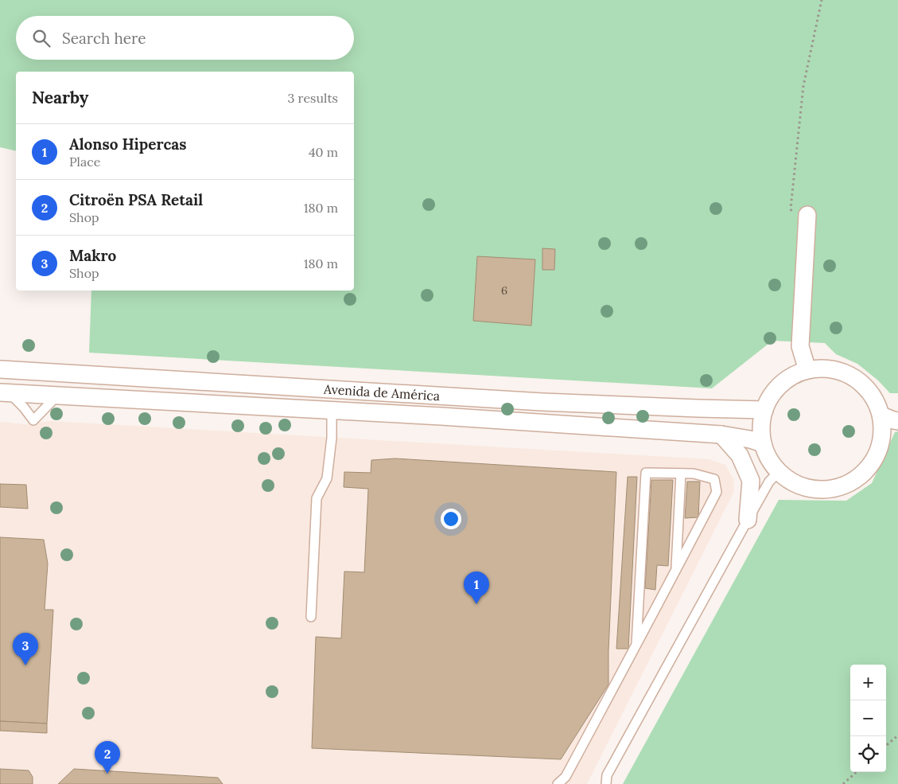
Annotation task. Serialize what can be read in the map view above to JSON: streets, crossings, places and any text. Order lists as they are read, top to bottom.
{
  "streets": {
    "street": ["Avenida de América"]
  },
  "house_numbers": ["6"],
  "page": {
    "search": "Search here",
    "heading": ["Nearby", "3 results"],
    "list": [
      {
        "mark": "1",
        "name": "Alonso Hipercas",
        "note": "Place",
        "value": "40 m"
      },
      {
        "mark": "2",
        "name": "Citroën PSA Retail",
        "note": "Shop",
        "value": "180 m"
      },
      {
        "mark": "3",
        "name": "Makro",
        "note": "Shop",
        "value": "180 m"
      }
    ],
    "pins": ["1", "3", "2"],
    "map_buttons": ["+", "−"]
  }
}
